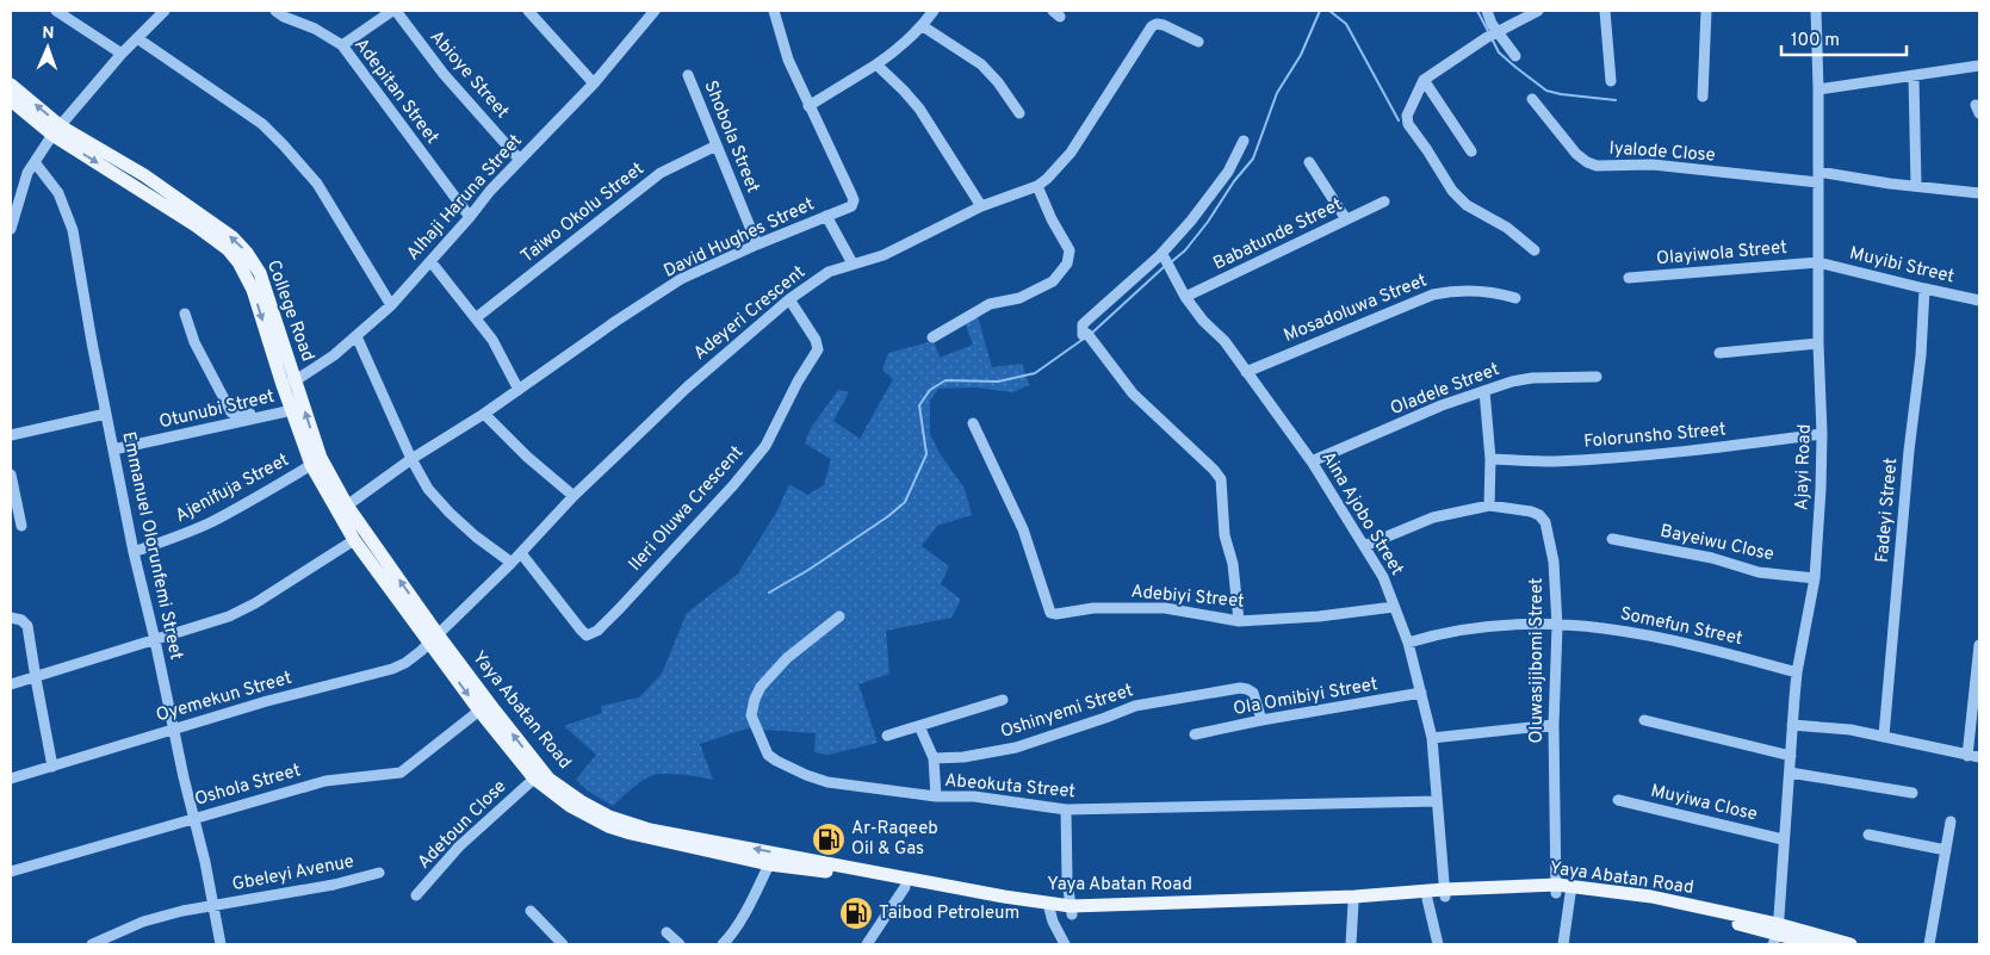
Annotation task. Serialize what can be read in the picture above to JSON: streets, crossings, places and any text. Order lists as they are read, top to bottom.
{
  "streets": {
    "main road": ["College Road", "Yaya Abatan Road"],
    "street": [
      "Abioye Street",
      "Adepitan Street",
      "Shobola Street",
      "Iyalode Close",
      "Alhaji Haruna Street",
      "Taiwo Okolu Street",
      "Babatunde Street",
      "David Hughes Street",
      "Olayiwola Street",
      "Muyibi Street",
      "Mosadoluwa Street",
      "Adeyeri Crescent",
      "Oladele Street",
      "Otunubi Street",
      "Folorunsho Street",
      "Ajayi Road",
      "Ajenifuja Street",
      "Ileri Oluwa Crescent",
      "Fadeyi Street",
      "Aina Ajobo Street",
      "Bayeiwu Close",
      "Emmanuel Olorunfemi Street",
      "Adebiyi Street",
      "Somefun Street",
      "Oluwasijibomi Street",
      "Oyemekun Street",
      "Ola Omibiyi Street",
      "Oshinyemi Street",
      "Oshola Street",
      "Abeokuta Street",
      "Muyiwa Close",
      "Adetoun Close",
      "Gbeleyi Avenue"
    ]
  },
  "crossings": [
    ["Abioye Street", "Alhaji Haruna Street"],
    ["Adepitan Street", "Alhaji Haruna Street"],
    ["Shobola Street", "Taiwo Okolu Street"],
    ["Shobola Street", "David Hughes Street"],
    ["Iyalode Close", "Ajayi Road"],
    ["Alhaji Haruna Street", "College Road"],
    ["Babatunde Street", "Aina Ajobo Street"],
    ["David Hughes Street", "College Road"],
    ["Olayiwola Street", "Muyibi Street"],
    ["Olayiwola Street", "Ajayi Road"],
    ["Muyibi Street", "Ajayi Road"],
    ["Muyibi Street", "Fadeyi Street"],
    ["Mosadoluwa Street", "Aina Ajobo Street"],
    ["College Road", "Adeyeri Crescent"],
    ["College Road", "Otunubi Street"],
    ["College Road", "Ajenifuja Street"],
    ["College Road", "Oyemekun Street"],
    ["College Road", "Yaya Abatan Road"],
    ["Adeyeri Crescent", "Ileri Oluwa Crescent"],
    ["Adeyeri Crescent", "Oyemekun Street"],
    ["Adeyeri Crescent", "Yaya Abatan Road"],
    ["Oladele Street", "Aina Ajobo Street"],
    ["Otunubi Street", "Emmanuel Olorunfemi Street"],
    ["Folorunsho Street", "Ajayi Road"],
    ["Ajayi Road", "Bayeiwu Close"],
    ["Ajayi Road", "Somefun Street"],
    ["Ajayi Road", "Yaya Abatan Road"],
    ["Ajayi Road", "Muyiwa Close"],
    ["Ajenifuja Street", "Emmanuel Olorunfemi Street"],
    ["Aina Ajobo Street", "Adebiyi Street"],
    ["Aina Ajobo Street", "Somefun Street"],
    ["Aina Ajobo Street", "Oluwasijibomi Street"],
    ["Aina Ajobo Street", "Ola Omibiyi Street"],
    ["Aina Ajobo Street", "Yaya Abatan Road"],
    ["Aina Ajobo Street", "Abeokuta Street"],
    ["Emmanuel Olorunfemi Street", "Oyemekun Street"],
    ["Emmanuel Olorunfemi Street", "Oshola Street"],
    ["Emmanuel Olorunfemi Street", "Gbeleyi Avenue"],
    ["Somefun Street", "Oluwasijibomi Street"],
    ["Oluwasijibomi Street", "Yaya Abatan Road"],
    ["Oyemekun Street", "Yaya Abatan Road"],
    ["Ola Omibiyi Street", "Oshinyemi Street"],
    ["Yaya Abatan Road", "Oshola Street"],
    ["Yaya Abatan Road", "Adetoun Close"]
  ],
  "places": {
    "fuel station": ["Ar-Raqeeb Oil & Gas", "Taibod Petroleum"]
  },
  "scale_bar": "100 m",
  "north": "top"
}
